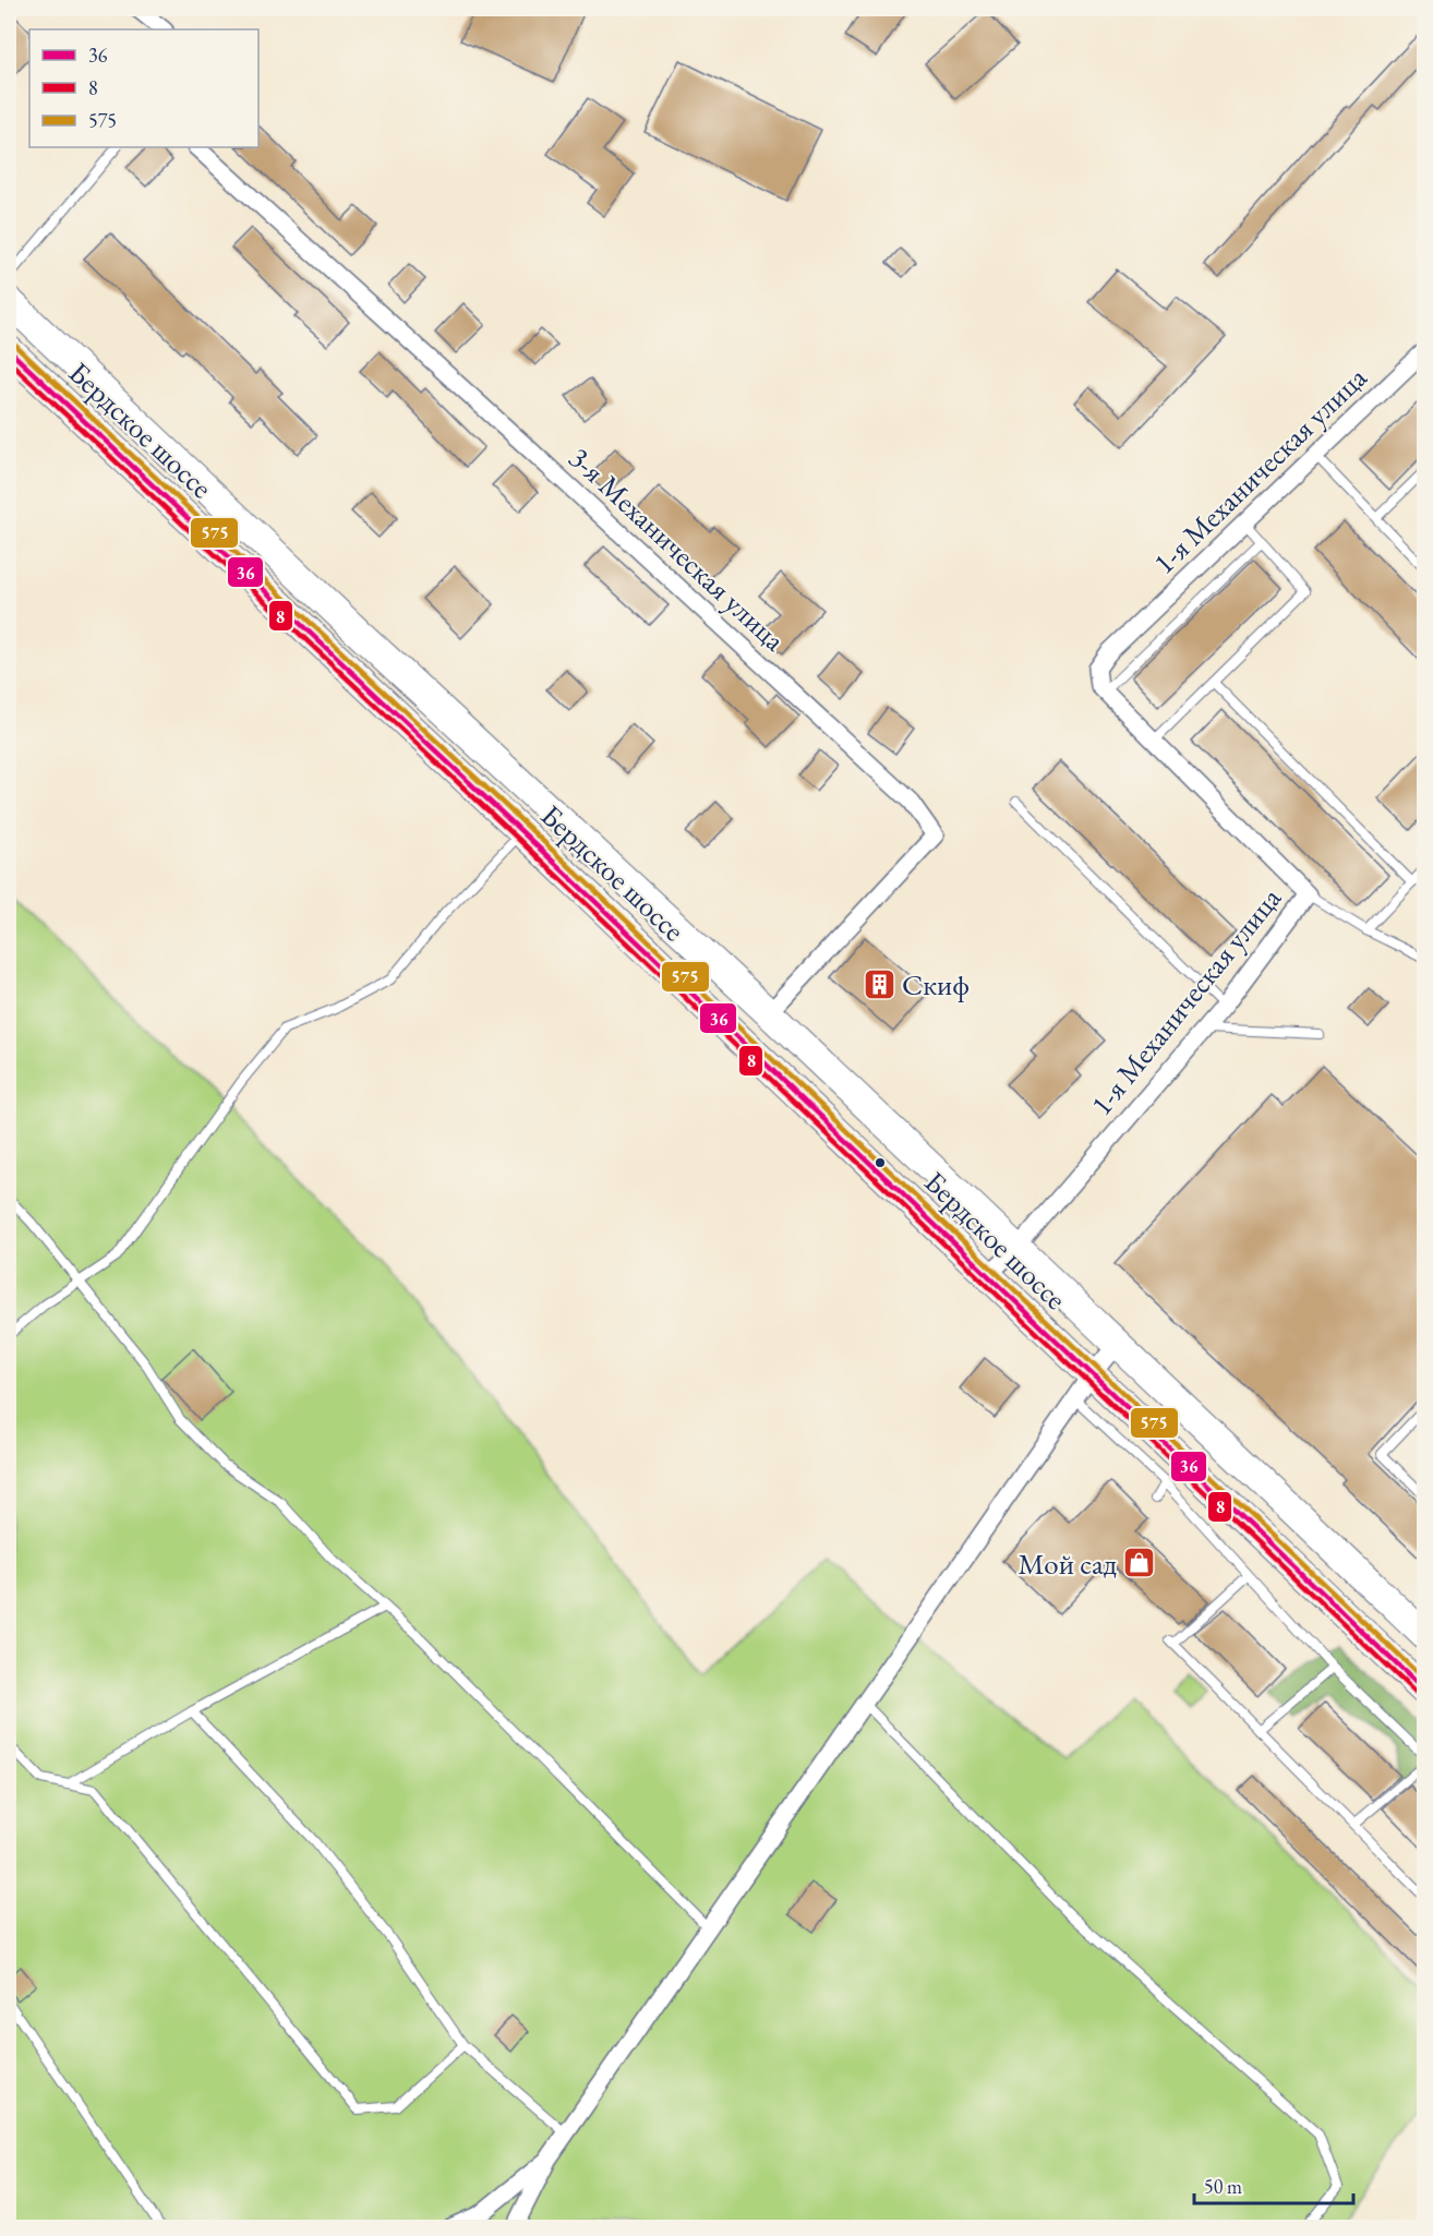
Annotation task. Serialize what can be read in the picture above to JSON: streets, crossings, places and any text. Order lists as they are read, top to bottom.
{
  "streets": {
    "highway": ["Бердское шоссе"],
    "street": ["1-я Механическая улица", "3-я Механическая улица"]
  },
  "crossings": [
    ["Бердское шоссе", "1-я Механическая улица"],
    ["Бердское шоссе", "3-я Механическая улица"]
  ],
  "places": {
    "building": ["Скиф"],
    "shop": ["Мой сад"]
  },
  "lines": ["transit line 575", "transit line 36", "transit line 8"],
  "legend": ["36", "8", "575"],
  "scale_bar": "50 m"
}
